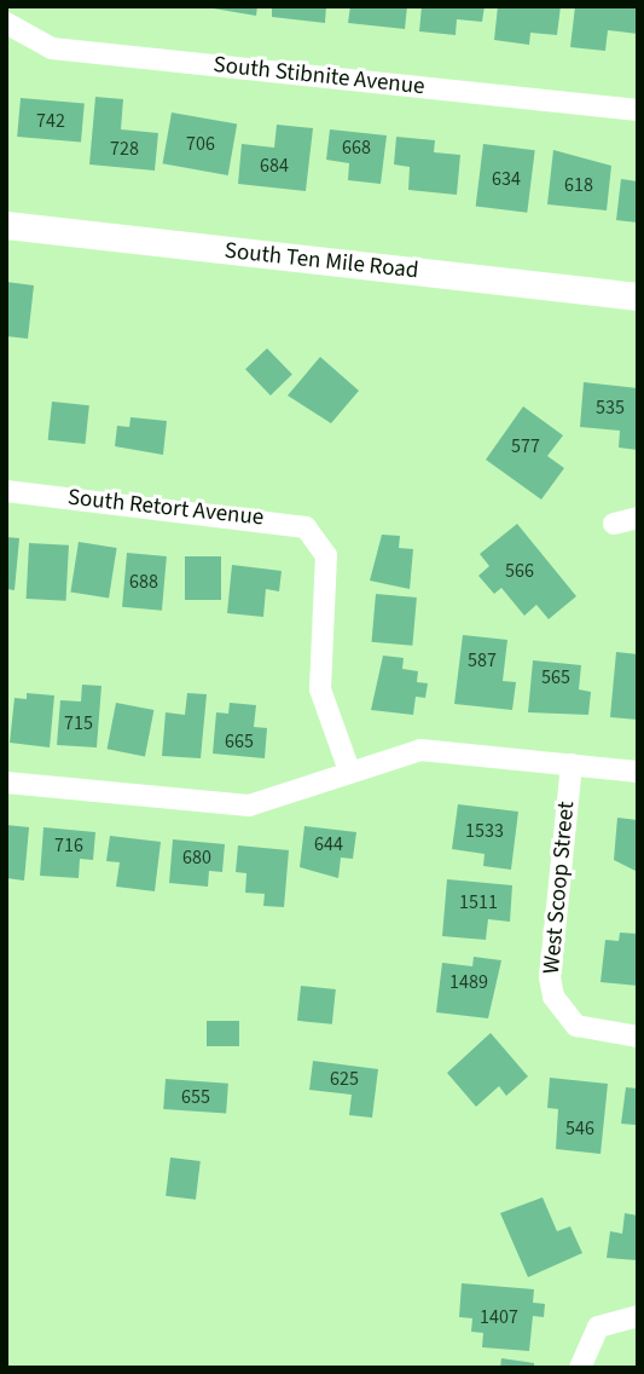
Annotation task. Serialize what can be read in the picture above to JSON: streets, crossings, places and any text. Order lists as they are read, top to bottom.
{
  "streets": {
    "street": [
      "South Stibnite Avenue",
      "South Ten Mile Road",
      "South Retort Avenue",
      "West Scoop Street"
    ]
  },
  "house_numbers": [
    "742",
    "706",
    "668",
    "728",
    "684",
    "634",
    "618",
    "535",
    "577",
    "566",
    "688",
    "587",
    "565",
    "715",
    "665",
    "1533",
    "644",
    "716",
    "680",
    "1511",
    "1489",
    "625",
    "655",
    "546",
    "1407"
  ]
}
